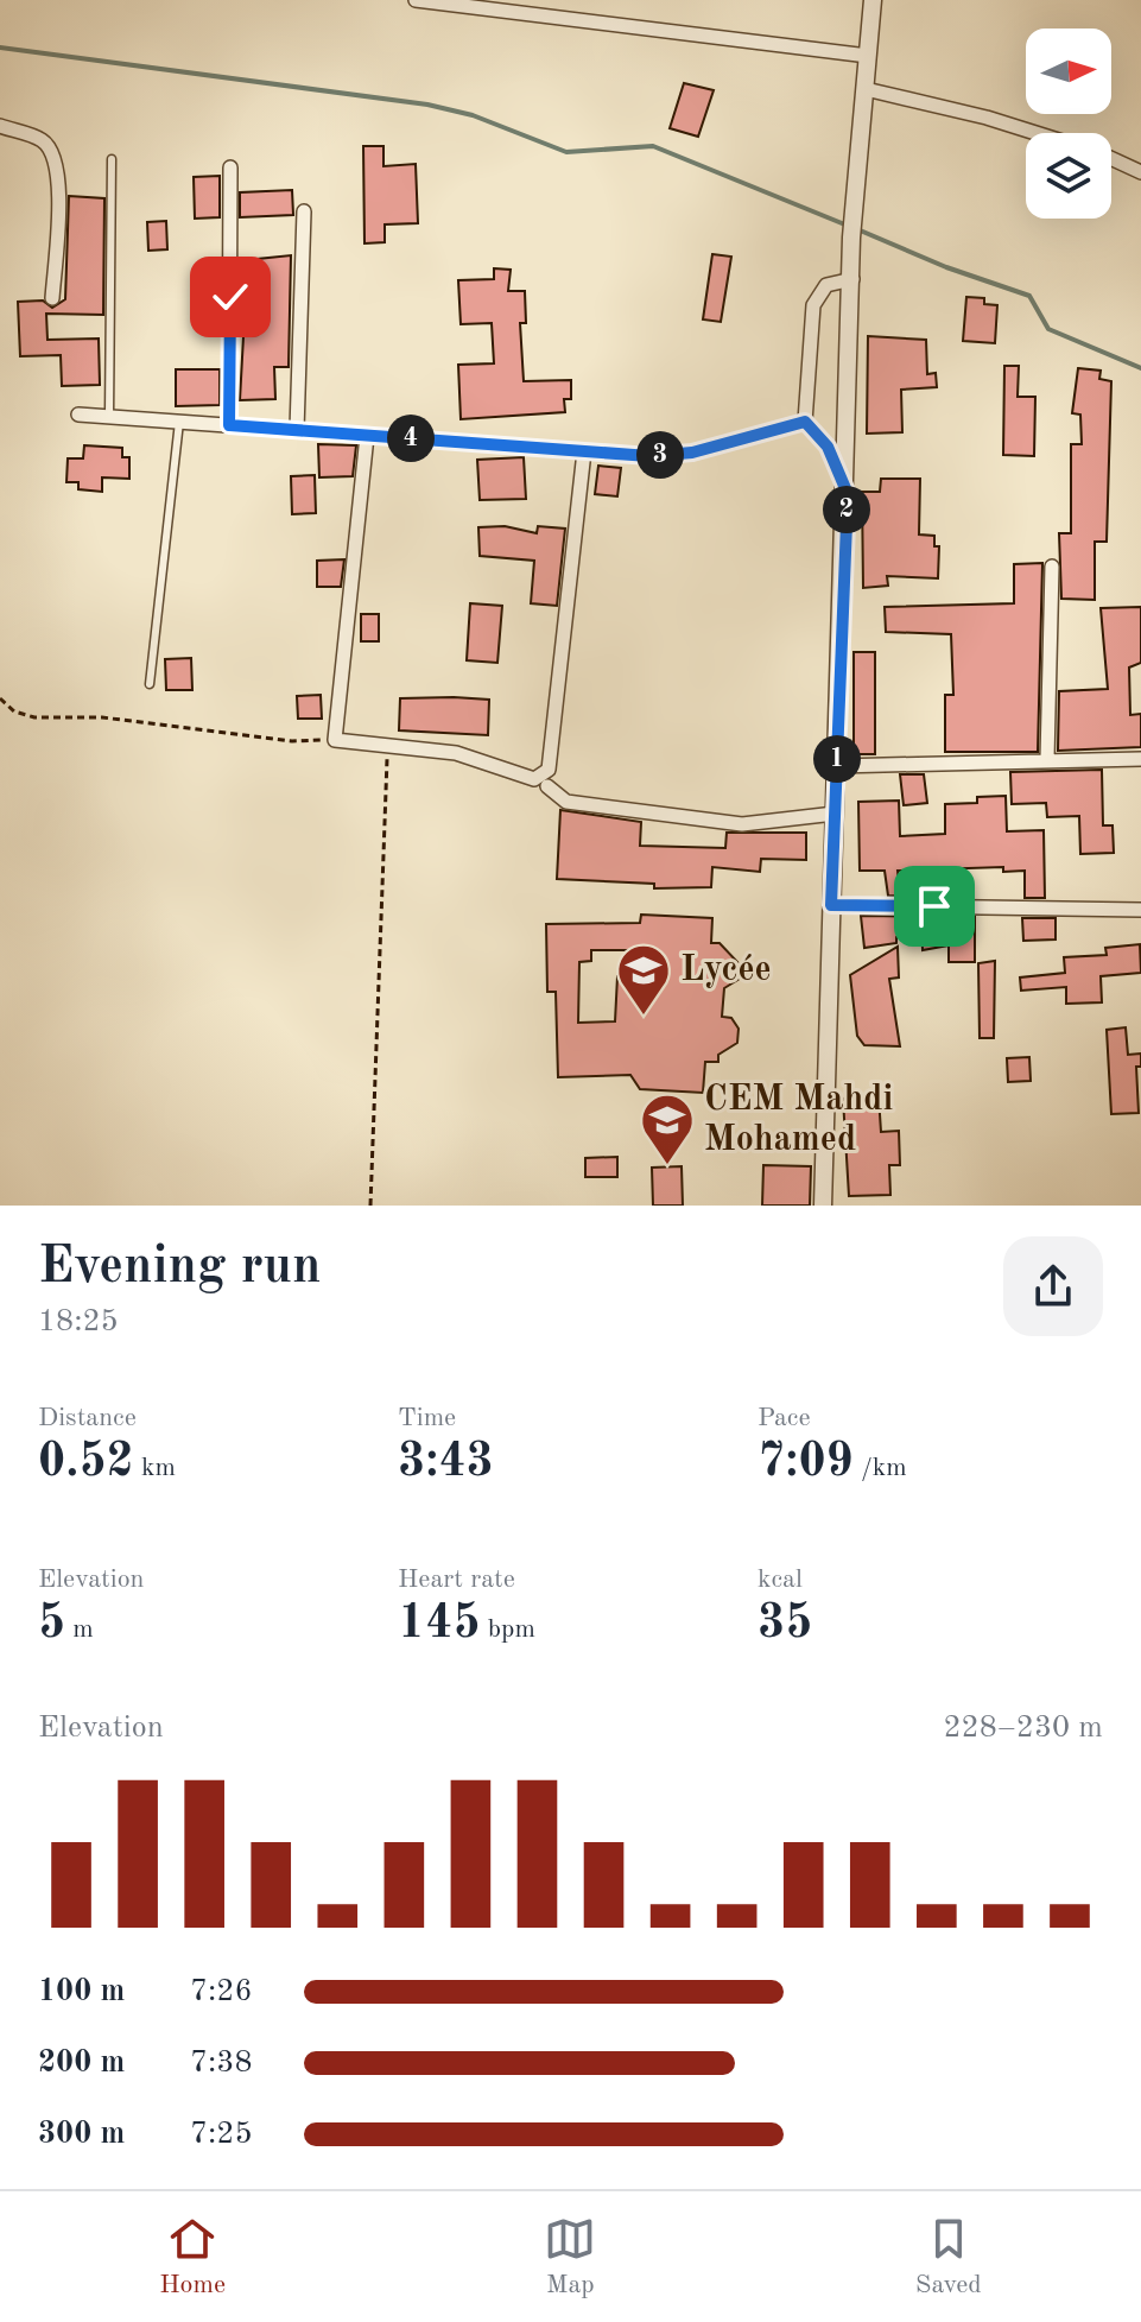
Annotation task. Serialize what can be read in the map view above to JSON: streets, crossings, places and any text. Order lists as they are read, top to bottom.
{
  "places": {
    "school or university": ["Lycée", "CEM Mahdi Mohamed"]
  },
  "north": "right",
  "page": {
    "pins": [
      "4",
      "3",
      "2",
      "1"
    ],
    "heading": ["Evening run", "18:25"],
    "stats": [
      ["Distance", "0.52 km"],
      ["Time", "3:43"],
      ["Pace", "7:09 /km"],
      ["Elevation", "5 m"],
      ["Heart rate", "145 bpm"],
      ["kcal", "35"]
    ],
    "chart": ["Elevation", "228–230 m"],
    "list": [
      {
        "name": "100 m",
        "note": "7:26"
      },
      {
        "name": "200 m",
        "note": "7:38"
      },
      {
        "name": "300 m",
        "note": "7:25"
      }
    ],
    "tabs": ["Home", "Map", "Saved"]
  }
}
